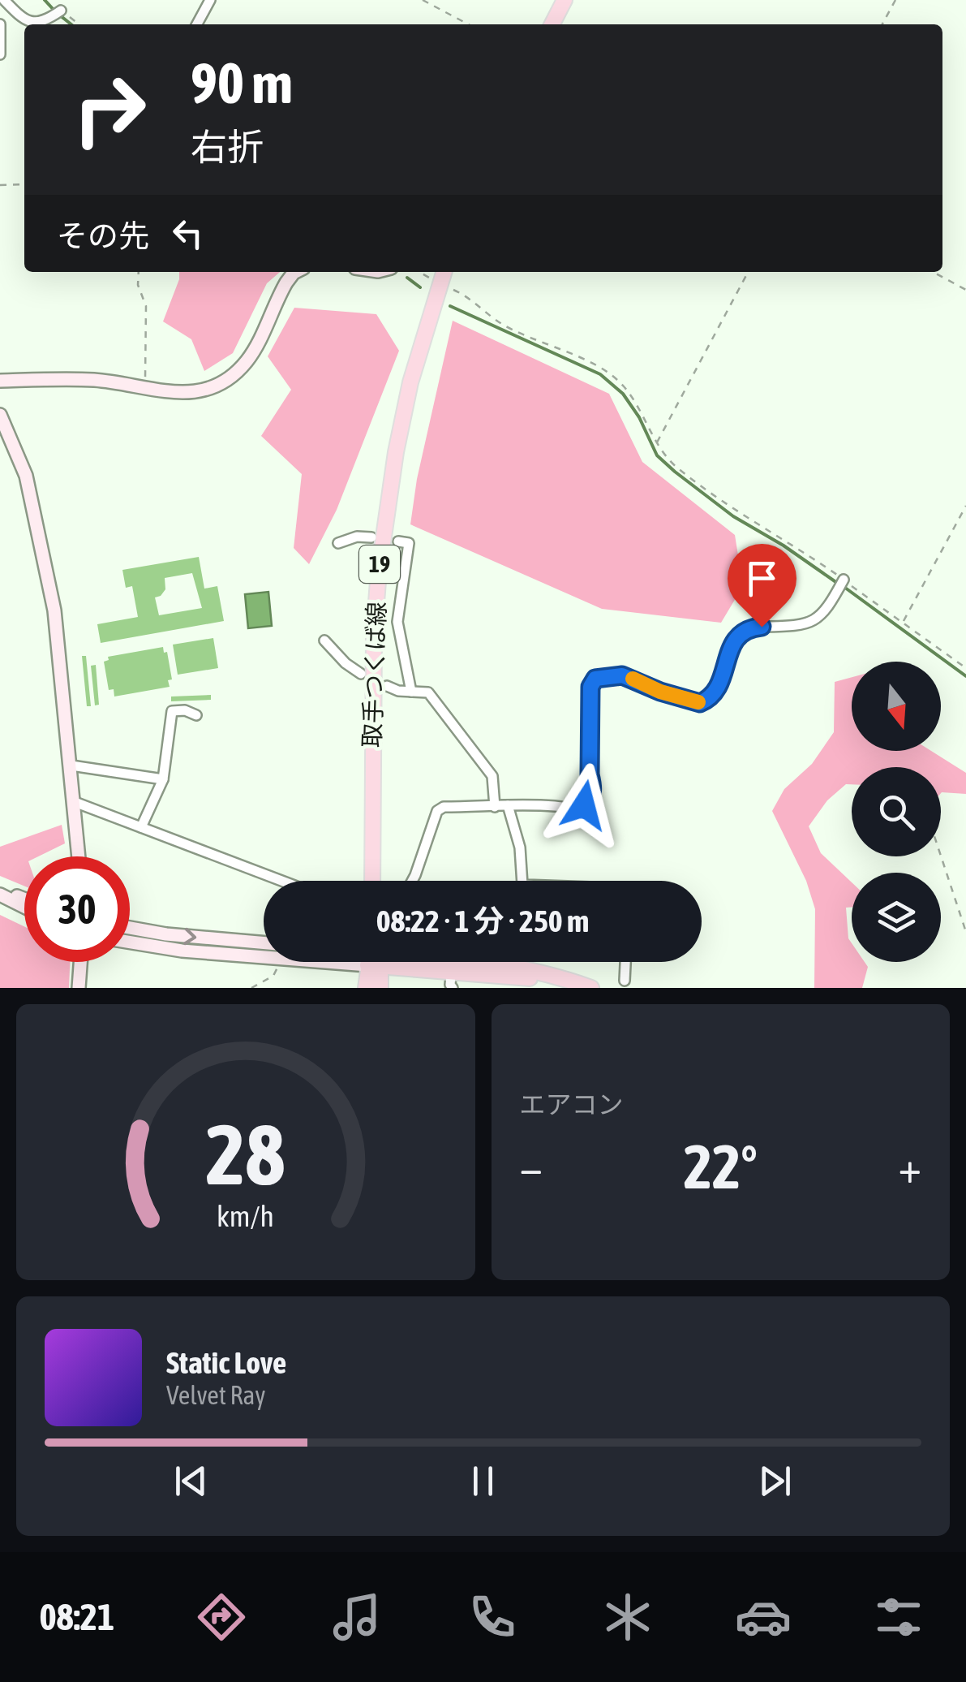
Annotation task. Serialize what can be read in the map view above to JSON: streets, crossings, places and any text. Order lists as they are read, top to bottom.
{
  "streets": {
    "main road": ["19", "取手つくば線"]
  },
  "north": "bottom",
  "page": {
    "turn": ["90 m", "右折"],
    "then": "その先",
    "limit": "30",
    "trip": "08:22 · 1 分 · 250 m",
    "tile": "エアコン",
    "heat": ["−", "22°", "+"],
    "song": ["Static Love", "Velvet Ray"],
    "tabs": "08:21",
    "gauge": ["28", "km/h"]
  }
}
